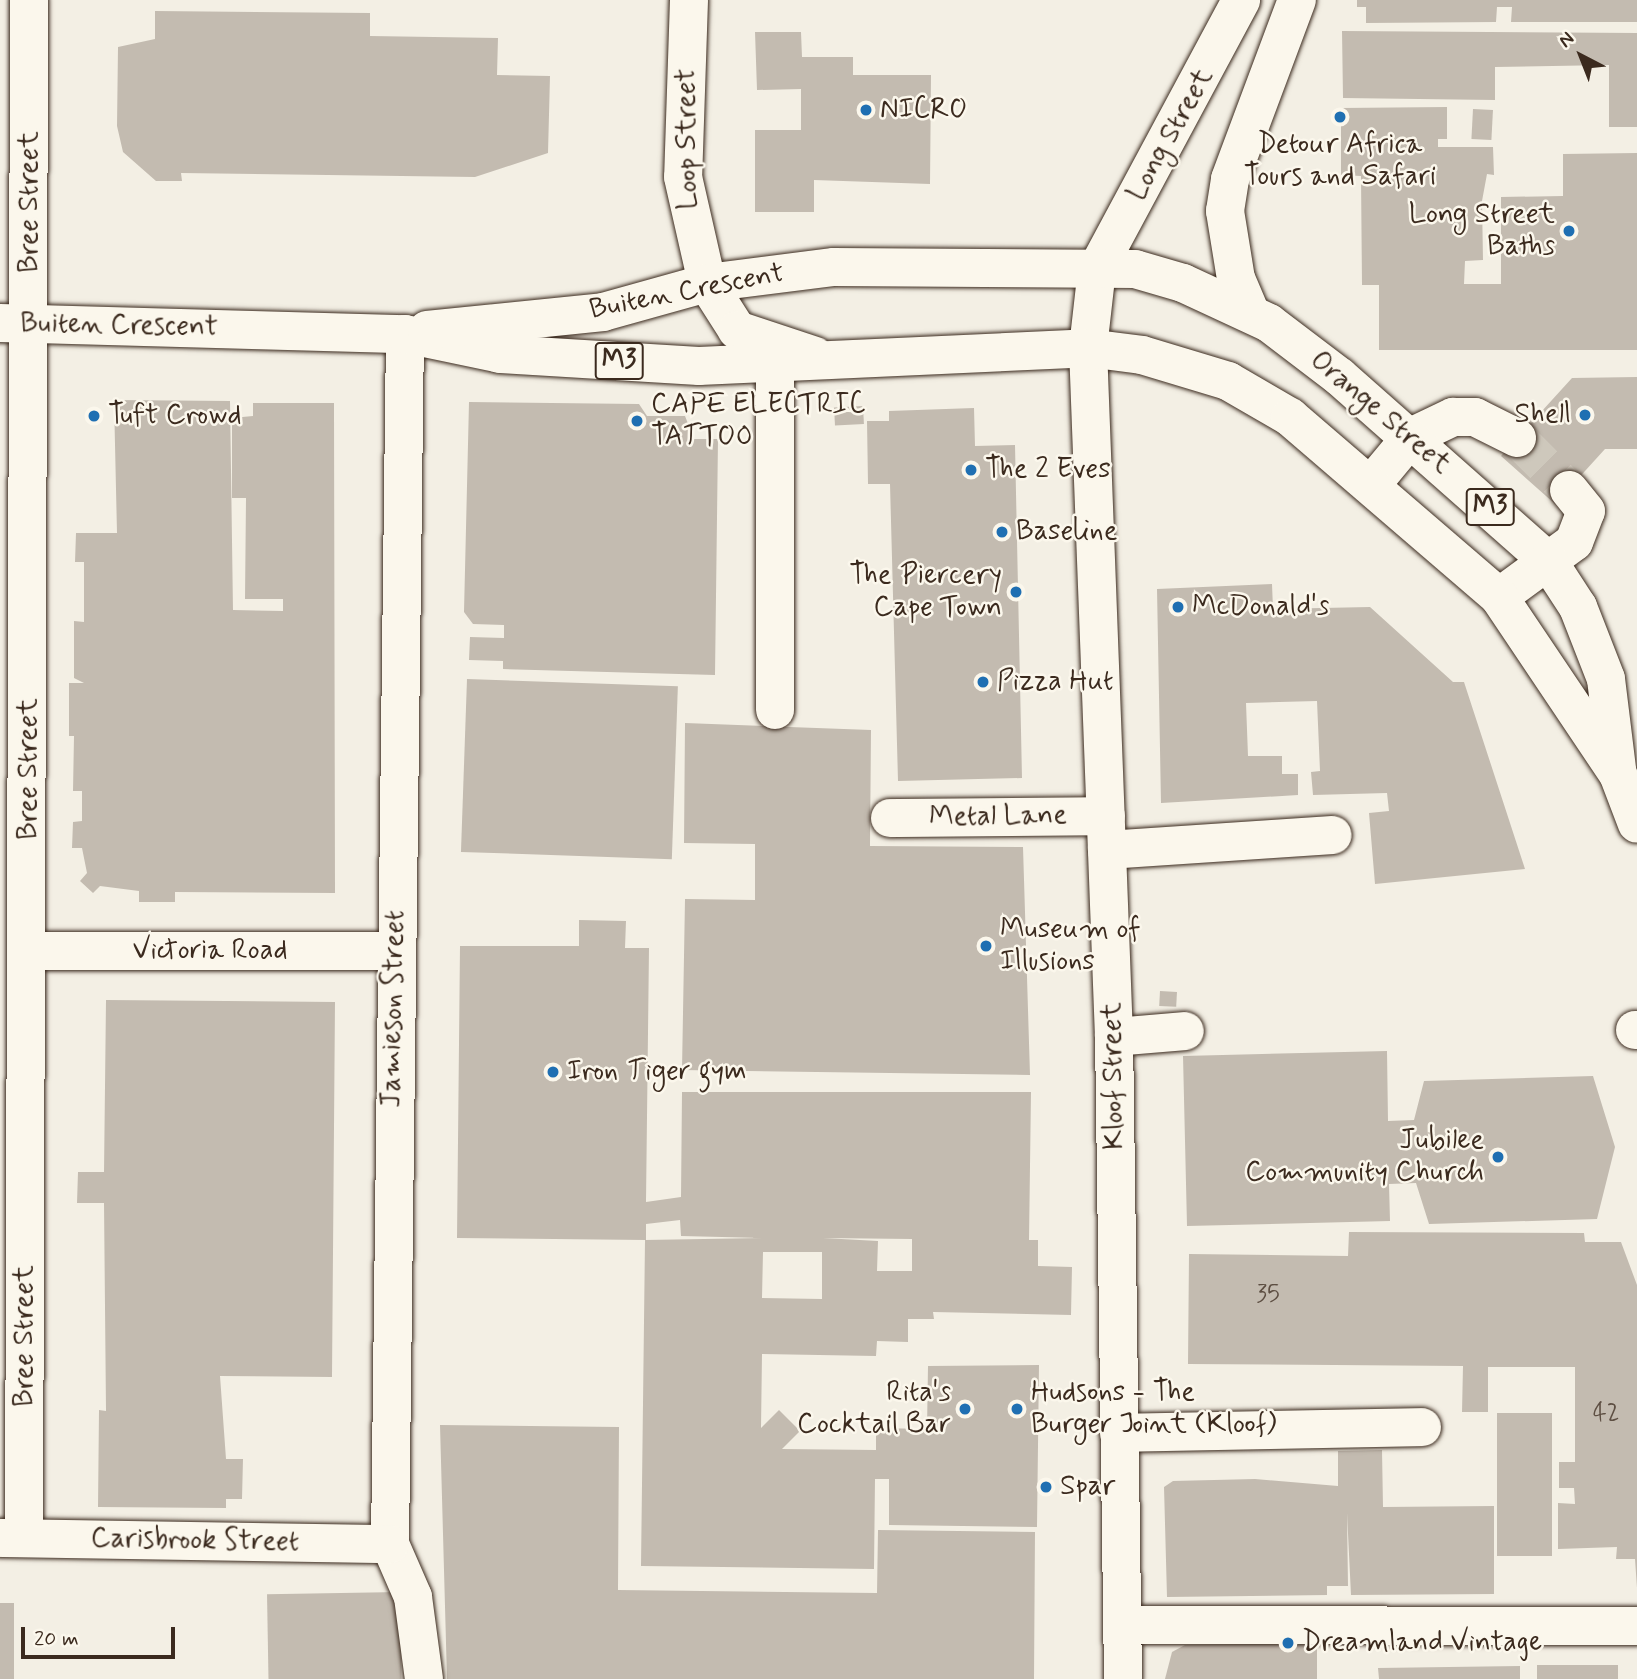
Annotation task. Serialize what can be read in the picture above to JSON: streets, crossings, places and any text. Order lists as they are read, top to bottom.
{
  "streets": {
    "street": [
      "Long Street",
      "Loop Street",
      "Bree Street",
      "Buiten Crescent",
      "M3",
      "Orange Street",
      "Metal Lane",
      "Victoria Road",
      "Jamieson Street",
      "Kloof Street",
      "Carisbrook Street"
    ]
  },
  "crossings": [
    ["Long Street", "Buiten Crescent"],
    ["Long Street", "Orange Street"],
    ["Long Street", "Kloof Street"],
    ["Loop Street", "Buiten Crescent"],
    ["Bree Street", "Buiten Crescent"],
    ["Bree Street", "Victoria Road"],
    ["Bree Street", "Carisbrook Street"],
    ["Buiten Crescent", "Orange Street"],
    ["Buiten Crescent", "Jamieson Street"],
    ["Buiten Crescent", "Kloof Street"],
    ["Orange Street", "Kloof Street"],
    ["Metal Lane", "Kloof Street"],
    ["Victoria Road", "Jamieson Street"],
    ["Jamieson Street", "Carisbrook Street"]
  ],
  "places": [
    "NICRO",
    "Detour Africa Tours and Safari",
    "Long Street Baths",
    "Shell",
    "Tuft Crowd",
    "CAPE ELECTRIC TATTOO",
    "The 2 Eves",
    "Baseline",
    "The Piercery Cape Town",
    "McDonald's",
    "Pizza Hut",
    "Museum of Illusions",
    "Iron Tiger gym",
    "Jubilee Community Church",
    "Rita's Cocktail Bar",
    "Hudsons - The Burger Joint (Kloof)",
    "Spar",
    "Dreamland Vintage"
  ],
  "house_numbers": ["35", "42"],
  "scale_bar": "20 m",
  "north": "top left"
}
